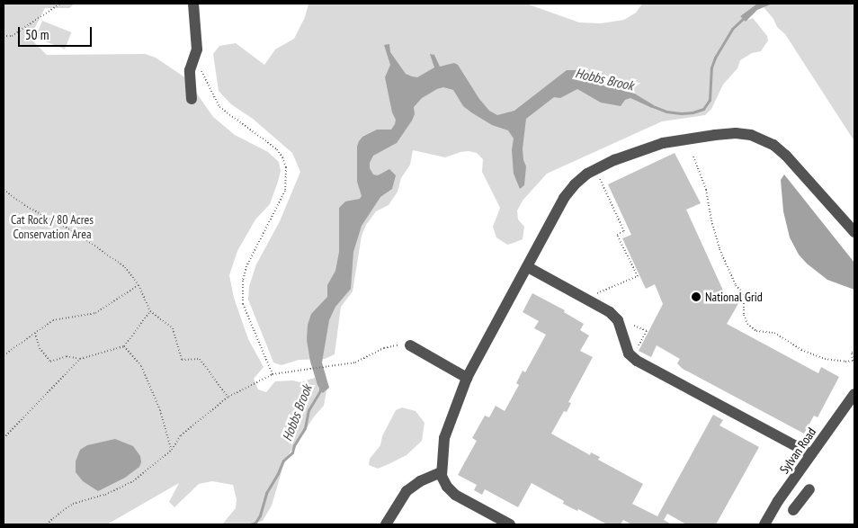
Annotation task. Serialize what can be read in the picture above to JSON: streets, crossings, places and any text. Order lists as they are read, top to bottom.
{
  "streets": {
    "street": ["Sylvan Road"]
  },
  "water": ["Hobbs Brook"],
  "parks": ["Cat Rock / 80 Acres Conservation Area"],
  "places": ["National Grid"],
  "scale_bar": "50 m"
}
